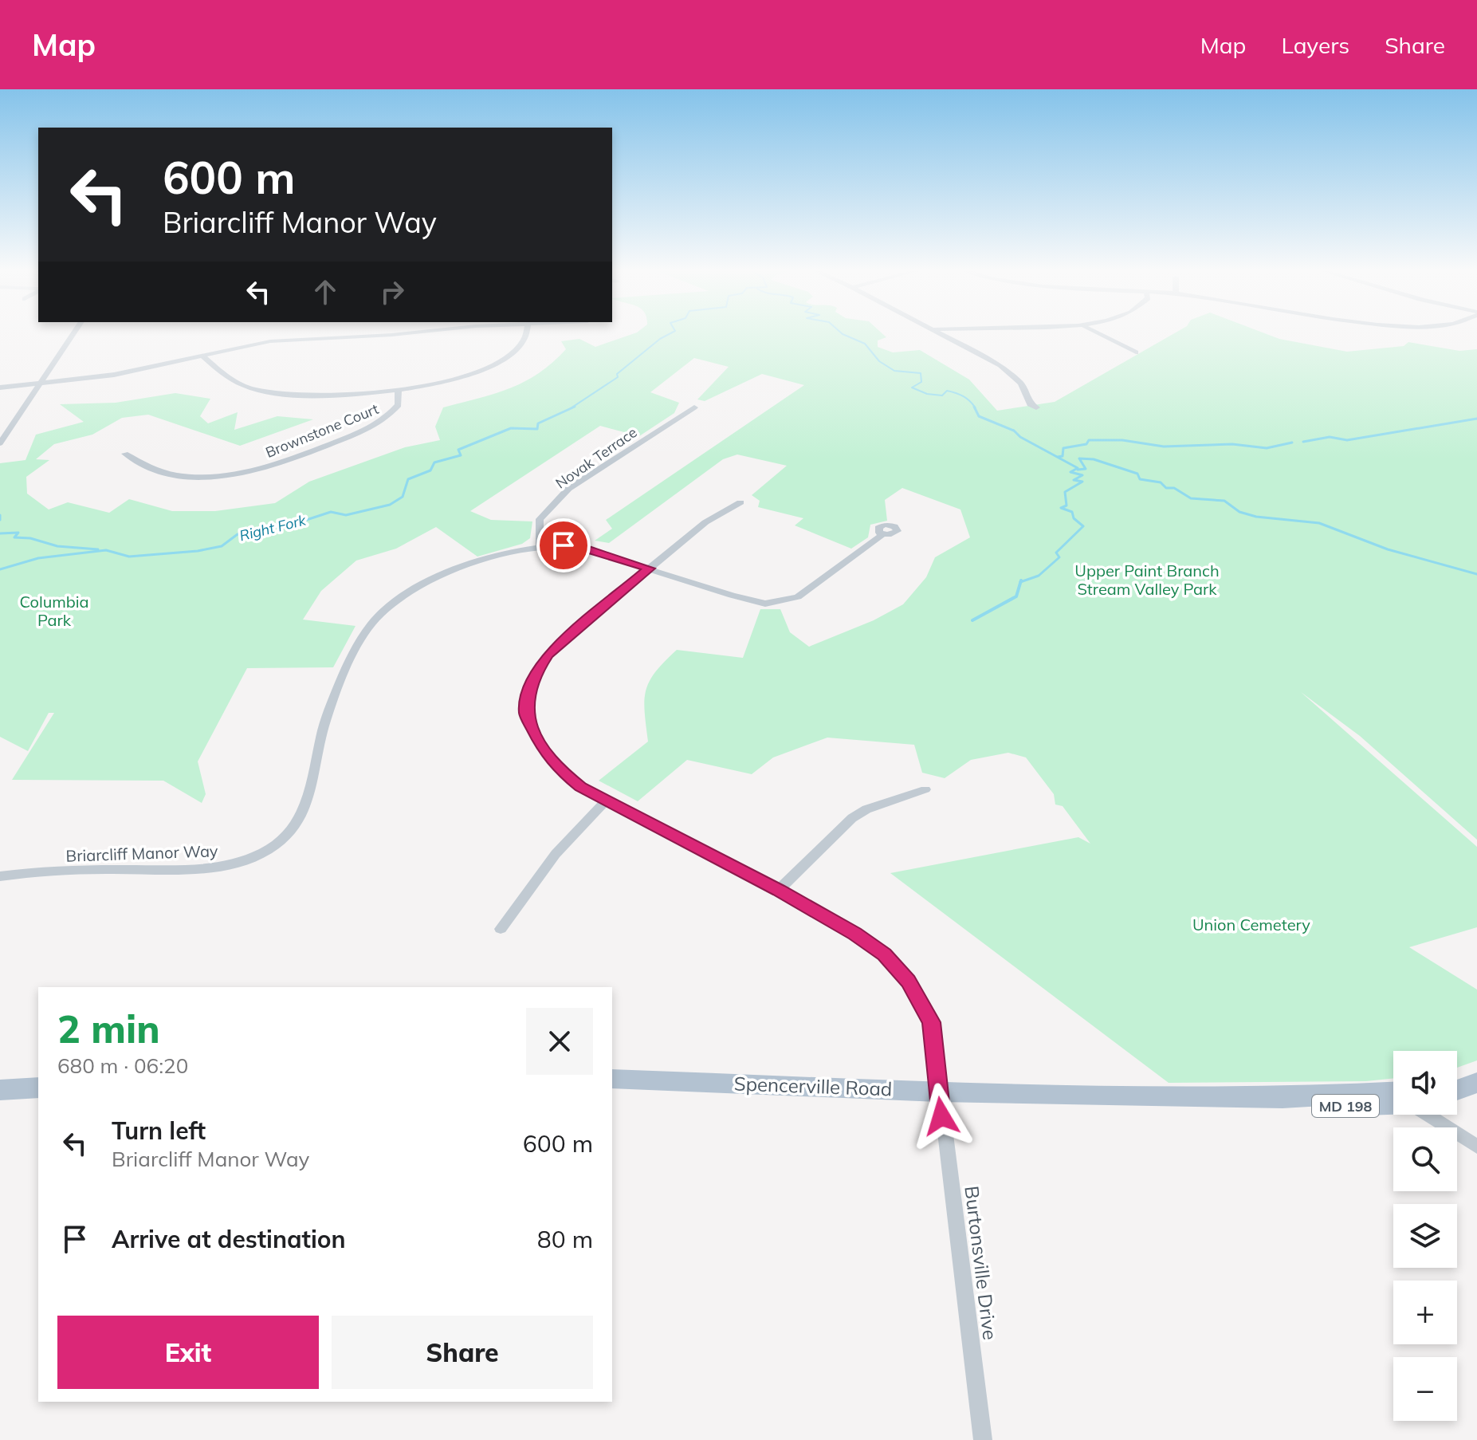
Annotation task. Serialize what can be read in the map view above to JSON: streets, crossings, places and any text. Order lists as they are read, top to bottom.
{
  "streets": {
    "main road": ["Spencerville Road", "MD 198"],
    "street": [
      "Brownstone Court",
      "Novak Terrace",
      "Briarcliff Manor Way",
      "Burtonsville Drive"
    ]
  },
  "crossings": [
    ["Novak Terrace", "Briarcliff Manor Way"],
    ["Briarcliff Manor Way", "Burtonsville Drive"],
    ["Spencerville Road", "Burtonsville Drive"]
  ],
  "water": ["Right Fork"],
  "parks": ["Upper Paint Branch Stream Valley Park", "Columbia Park", "Union Cemetery"],
  "page": {
    "header": "Map",
    "nav": ["Map", "Layers", "Share"],
    "turn": ["600 m", "Briarcliff Manor Way"],
    "heading": ["2 min", "680 m · 06:20"],
    "map_buttons": ["+", "−"],
    "list": [
      {
        "name": "Turn left",
        "note": "Briarcliff Manor Way",
        "value": "600 m"
      },
      {
        "name": "Arrive at destination",
        "value": "80 m"
      }
    ],
    "buttons": ["Exit", "Share"]
  }
}
